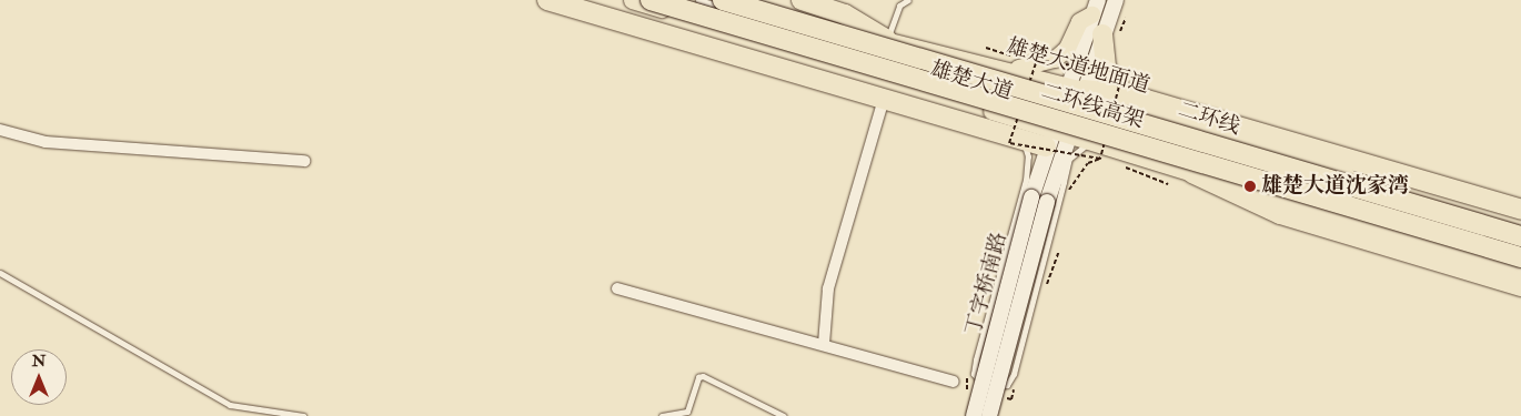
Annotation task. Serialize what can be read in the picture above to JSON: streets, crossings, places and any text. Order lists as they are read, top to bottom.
{
  "streets": {
    "highway": ["二环线高架", "二环线"],
    "main road": ["雄楚大道地面道", "雄楚大道", "丁字桥南路"]
  },
  "crossings": [
    ["雄楚大道地面道", "丁字桥南路"],
    ["雄楚大道", "丁字桥南路"]
  ],
  "places": ["雄楚大道沈家湾"],
  "north": "top"
}
